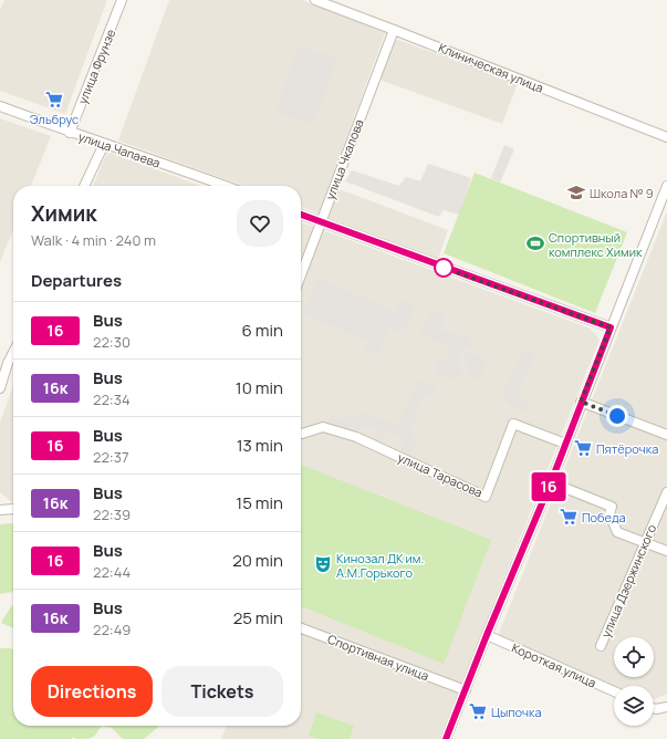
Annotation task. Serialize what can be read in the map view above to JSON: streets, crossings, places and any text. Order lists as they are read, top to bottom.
{
  "streets": {
    "street": [
      "улица Фрунзе",
      "Клиническая улица",
      "улица Чапаева",
      "улица Чкалова",
      "улица Тарасова",
      "улица Дзержинского",
      "Спортивная улица",
      "Короткая улица"
    ]
  },
  "crossings": [
    ["улица Фрунзе", "улица Чапаева"],
    ["Клиническая улица", "улица Чкалова"]
  ],
  "places": {
    "supermarket": [
      "Эльбрус",
      "Пятёрочка",
      "Победа",
      "Цыпочка"
    ],
    "school or university": ["Школа № 9"],
    "sports": ["Спортивный комплекс Химик"],
    "theatre": ["Кинозал ДК им. А.М.Горького"]
  },
  "lines": ["bus line 16"],
  "page": {
    "on_map": "16",
    "heading": [
      ["Химик", "Walk · 4 min · 240 m"],
      "Departures"
    ],
    "list": [
      {
        "mark": "16",
        "name": "Bus",
        "note": "22:30",
        "value": "6 min"
      },
      {
        "mark": "16к",
        "name": "Bus",
        "note": "22:34",
        "value": "10 min"
      },
      {
        "mark": "16",
        "name": "Bus",
        "note": "22:37",
        "value": "13 min"
      },
      {
        "mark": "16к",
        "name": "Bus",
        "note": "22:39",
        "value": "15 min"
      },
      {
        "mark": "16",
        "name": "Bus",
        "note": "22:44",
        "value": "20 min"
      },
      {
        "mark": "16к",
        "name": "Bus",
        "note": "22:49",
        "value": "25 min"
      }
    ],
    "buttons": ["Directions", "Tickets"]
  }
}
